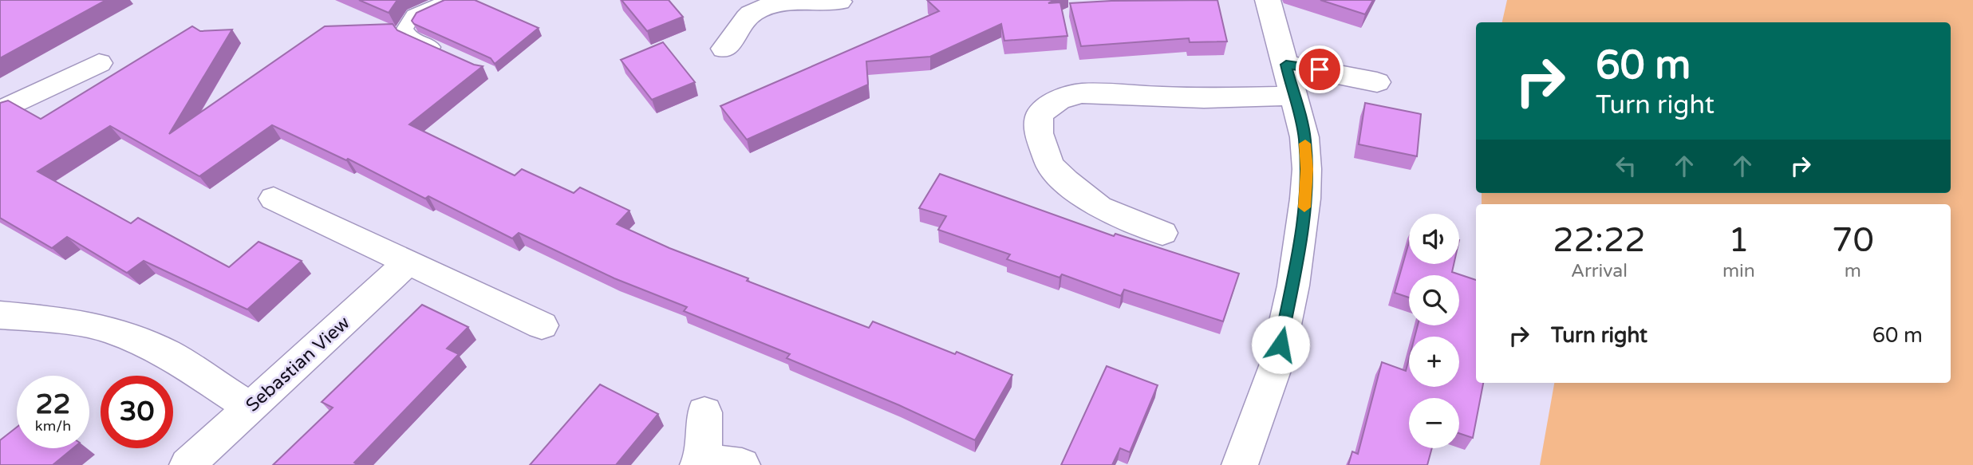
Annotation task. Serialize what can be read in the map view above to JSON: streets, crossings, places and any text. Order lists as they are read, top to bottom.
{
  "streets": {
    "street": ["Sebastian View"]
  },
  "page": {
    "turn": ["60 m", "Turn right"],
    "eta": [
      "22:22",
      "Arrival",
      "1",
      "min",
      "70",
      "m"
    ],
    "map_buttons": ["+", "−"],
    "list": [
      {
        "name": "Turn right",
        "value": "60 m"
      }
    ],
    "speed": "22 km/h",
    "limit": "30"
  }
}
